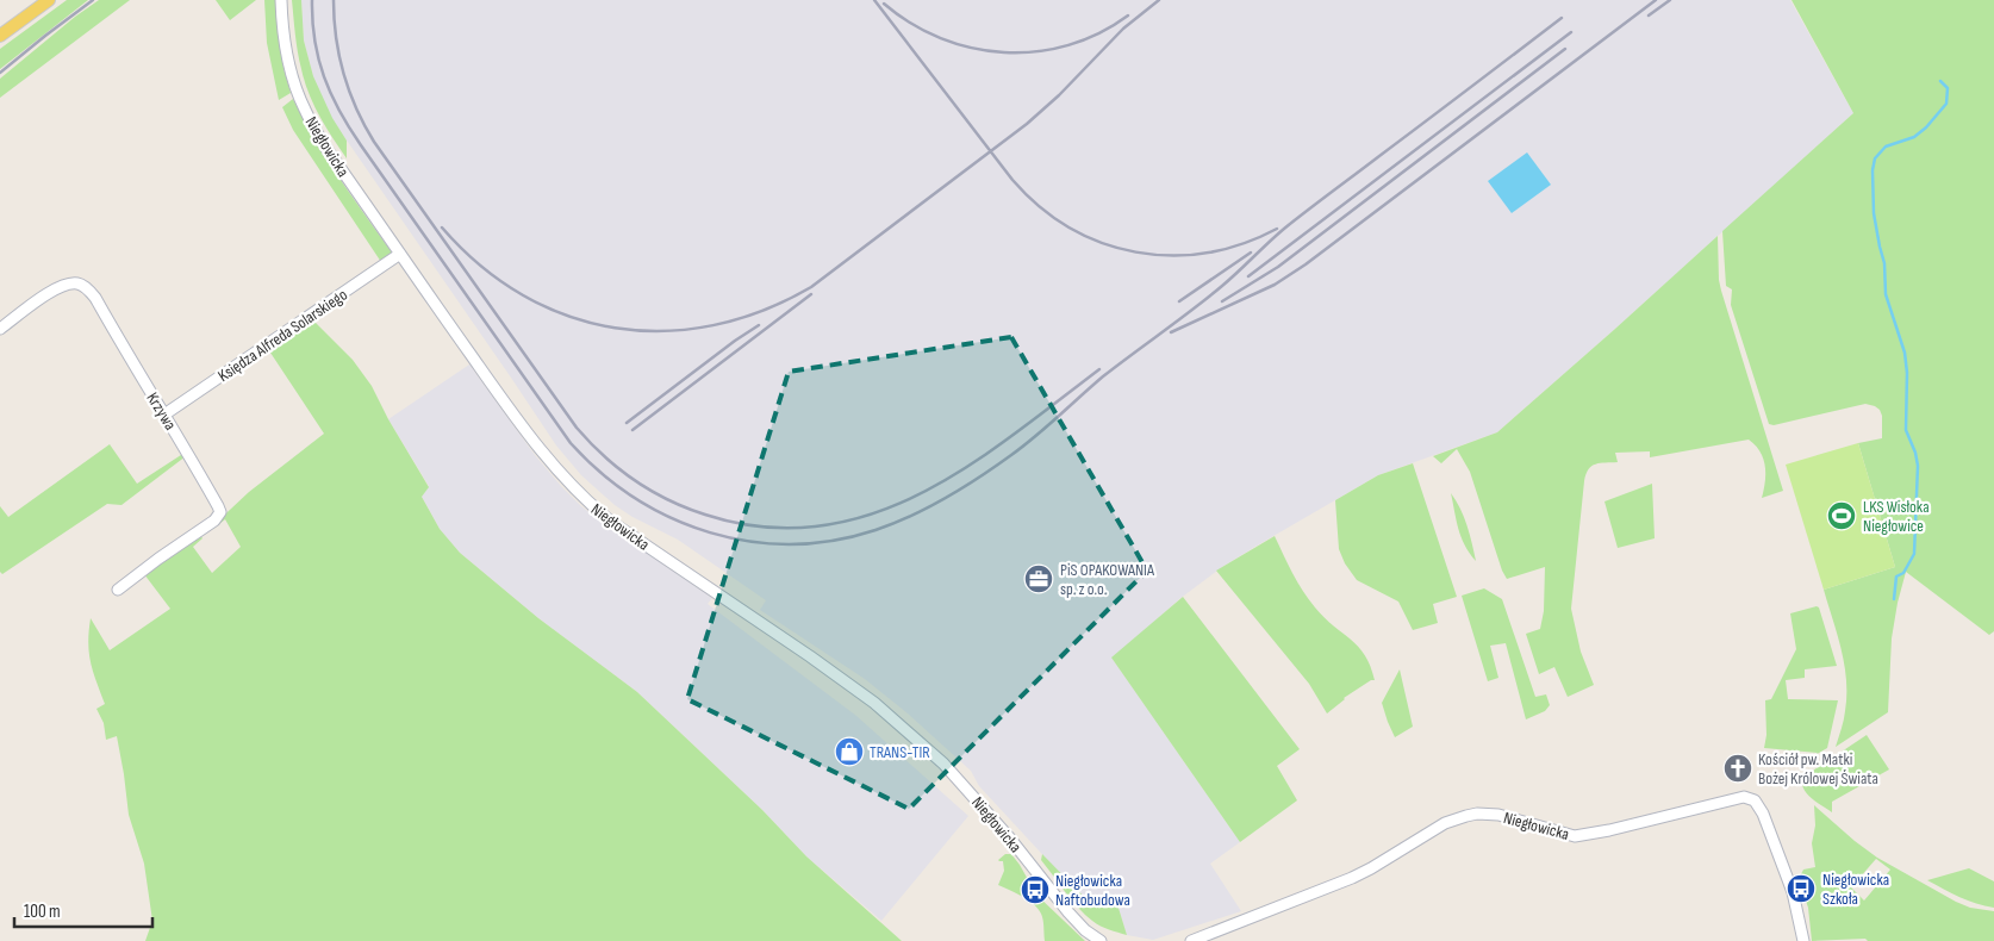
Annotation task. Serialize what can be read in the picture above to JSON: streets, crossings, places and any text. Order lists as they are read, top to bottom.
{
  "streets": {
    "street": ["Niegłowicka", "Księdza Alfreda Solarskiego", "Krzywa"]
  },
  "crossings": [
    ["Niegłowicka", "Księdza Alfreda Solarskiego"],
    ["Księdza Alfreda Solarskiego", "Krzywa"]
  ],
  "places": {
    "sports": ["LKS Wisłoka Niegłowice"],
    "office": ["PiS OPAKOWANIA sp. z o.o."],
    "shop": ["TRANS-TIR"],
    "church": ["Kościół pw. Matki Bożej Królowej Świata"],
    "bus stop": ["Niegłowicka Szkoła", "Niegłowicka Naftobudowa"]
  },
  "scale_bar": "100 m"
}
